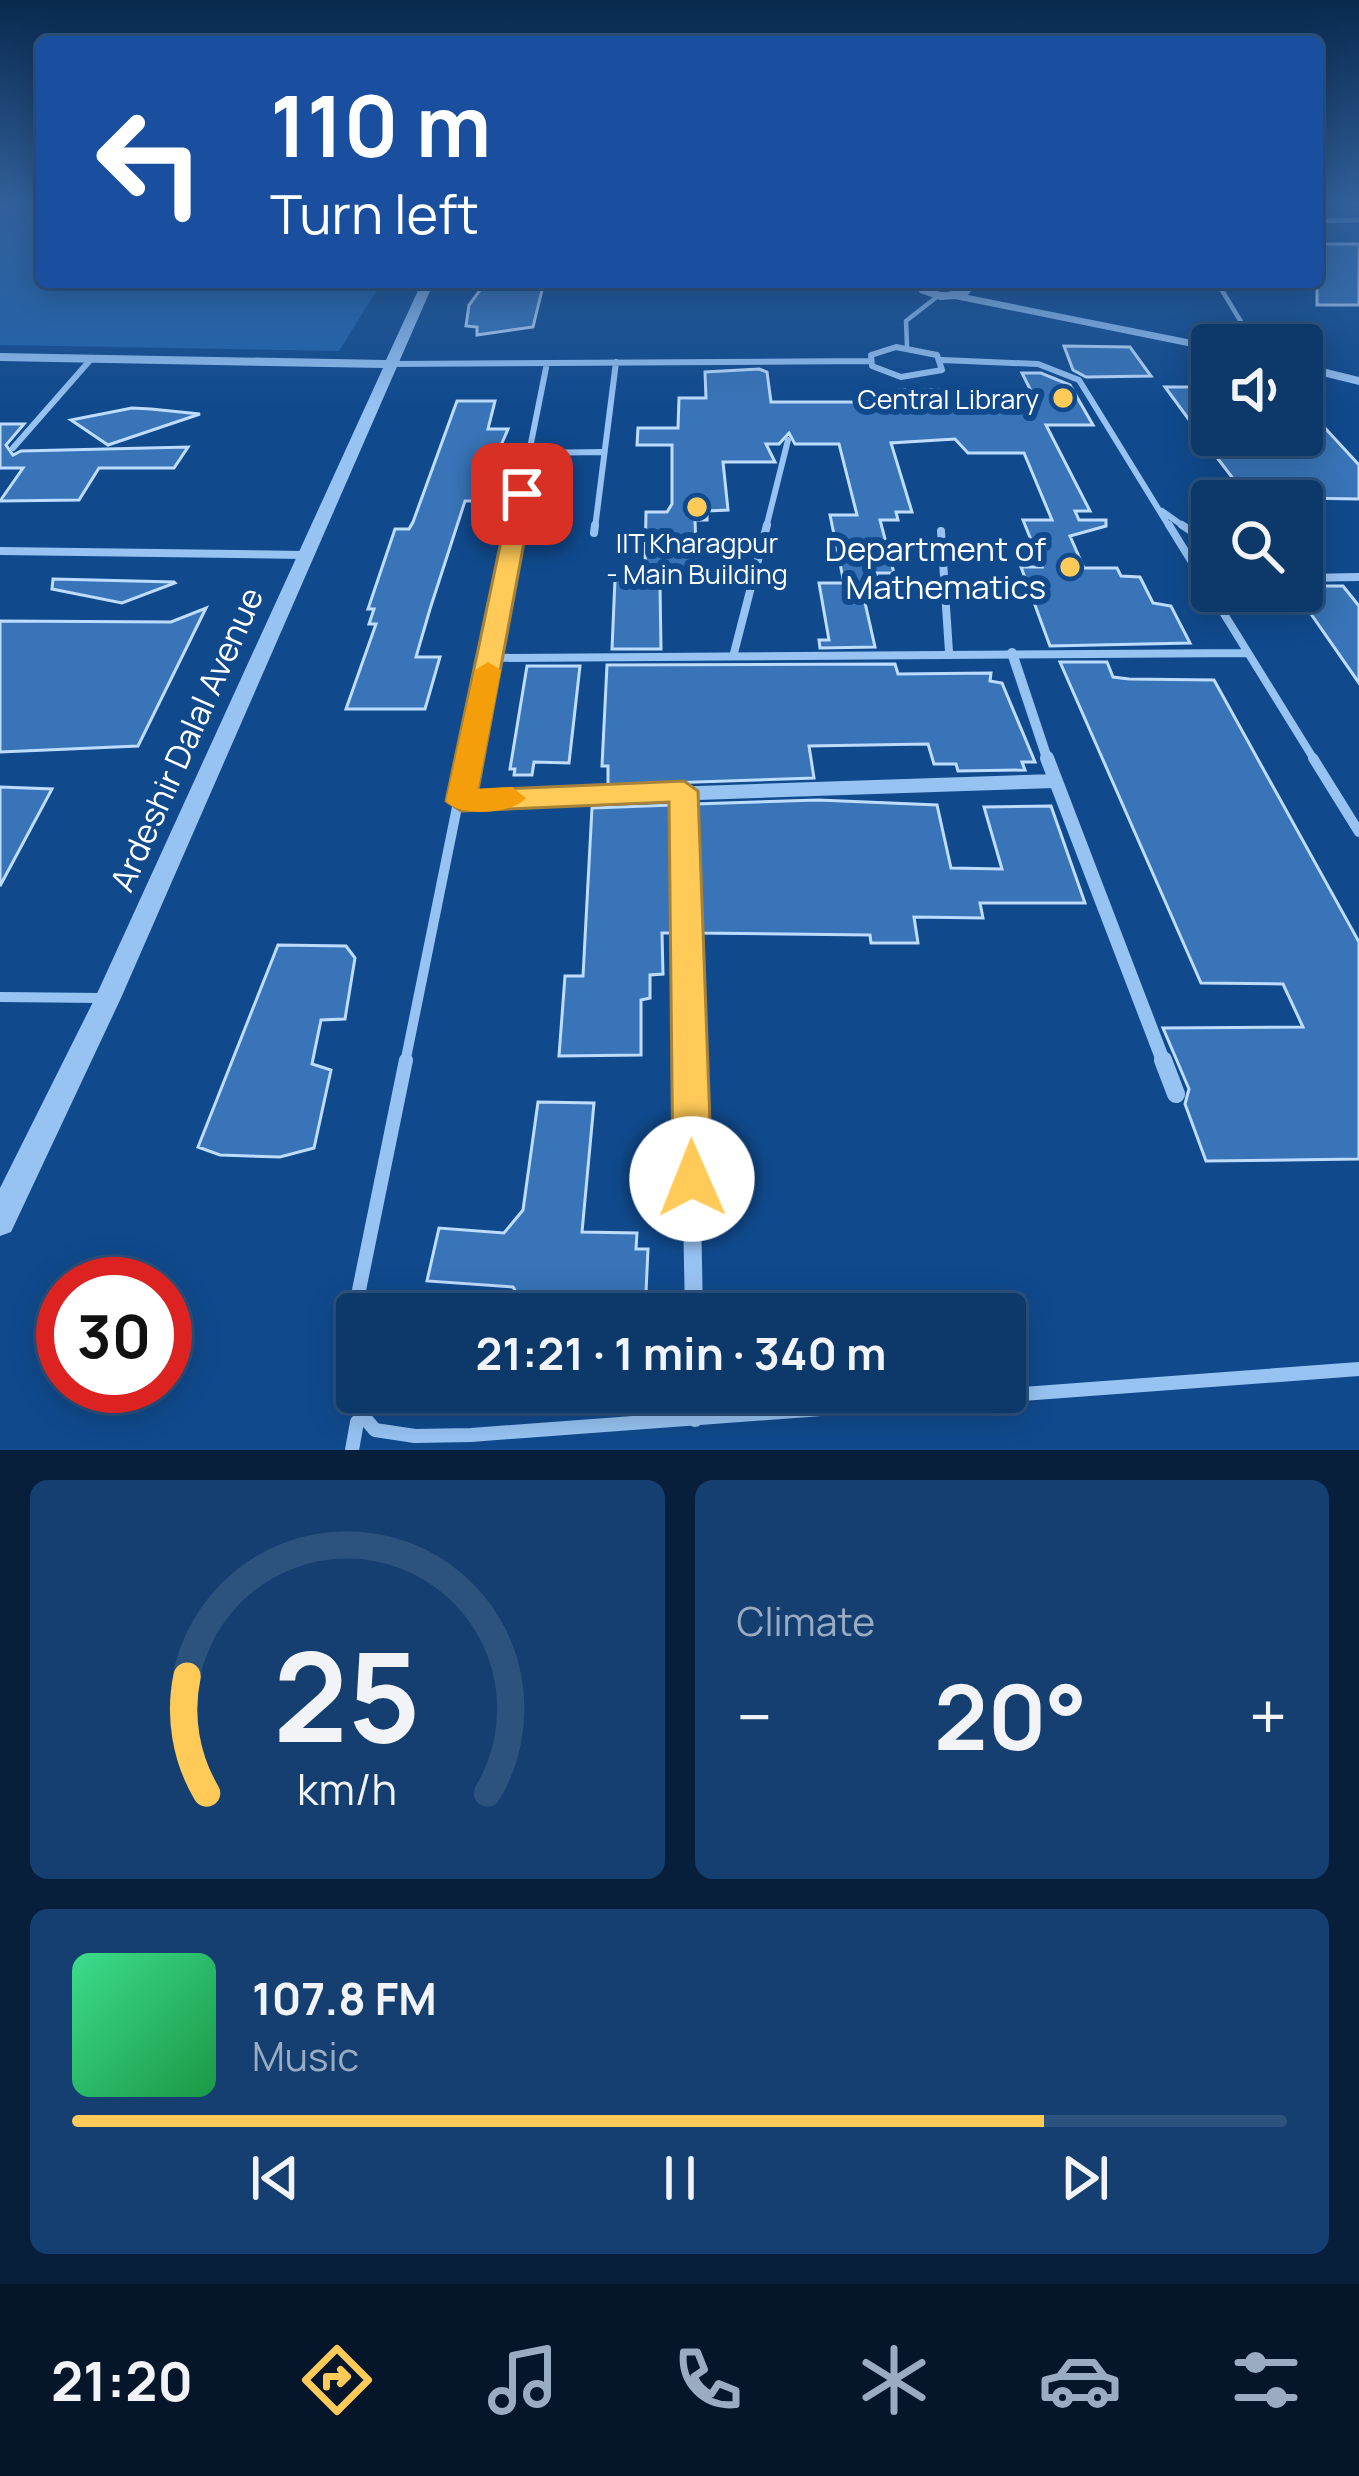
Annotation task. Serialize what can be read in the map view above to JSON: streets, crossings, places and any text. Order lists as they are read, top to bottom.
{
  "streets": {
    "street": ["Ardeshir Dalal Avenue"]
  },
  "places": ["Central Library", "IIT Kharagpur - Main Building", "Department of Mathematics"],
  "page": {
    "turn": ["110 m", "Turn left"],
    "limit": "30",
    "trip": "21:21 · 1 min · 340 m",
    "tile": "Climate",
    "heat": ["−", "20°", "+"],
    "song": ["107.8 FM", "Music"],
    "tabs": "21:20",
    "gauge": ["25", "km/h"]
  }
}
